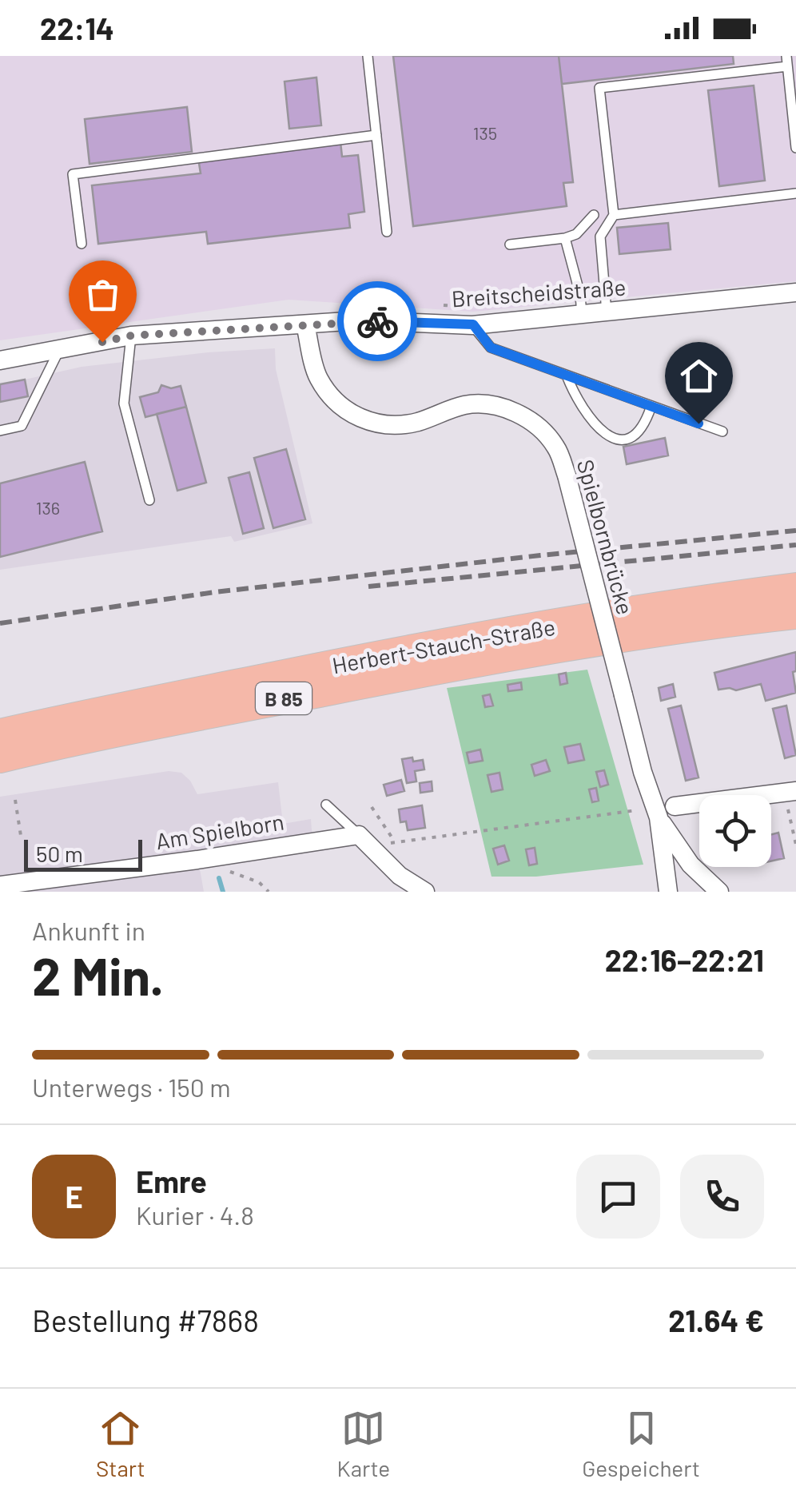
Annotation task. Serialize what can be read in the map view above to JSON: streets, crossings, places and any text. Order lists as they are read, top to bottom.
{
  "streets": {
    "main road": ["Herbert-Stauch-Straße", "B 85"],
    "street": ["Breitscheidstraße", "Spielbornbrücke", "Am Spielborn"]
  },
  "crossings": [
    ["Breitscheidstraße", "Spielbornbrücke"]
  ],
  "house_numbers": ["135", "136"],
  "scale_bar": "50 m",
  "page": {
    "status": "22:14",
    "scale": "50 m",
    "heading": ["2 Min.", "Ankunft in", "22:16–22:21"],
    "panel": [
      "Emre",
      "Kurier · 4.8",
      "Bestellung #7868",
      "21.64 €"
    ],
    "bar": "Unterwegs · 150 m",
    "round": "E",
    "tabs": ["Start", "Karte", "Gespeichert"]
  }
}
